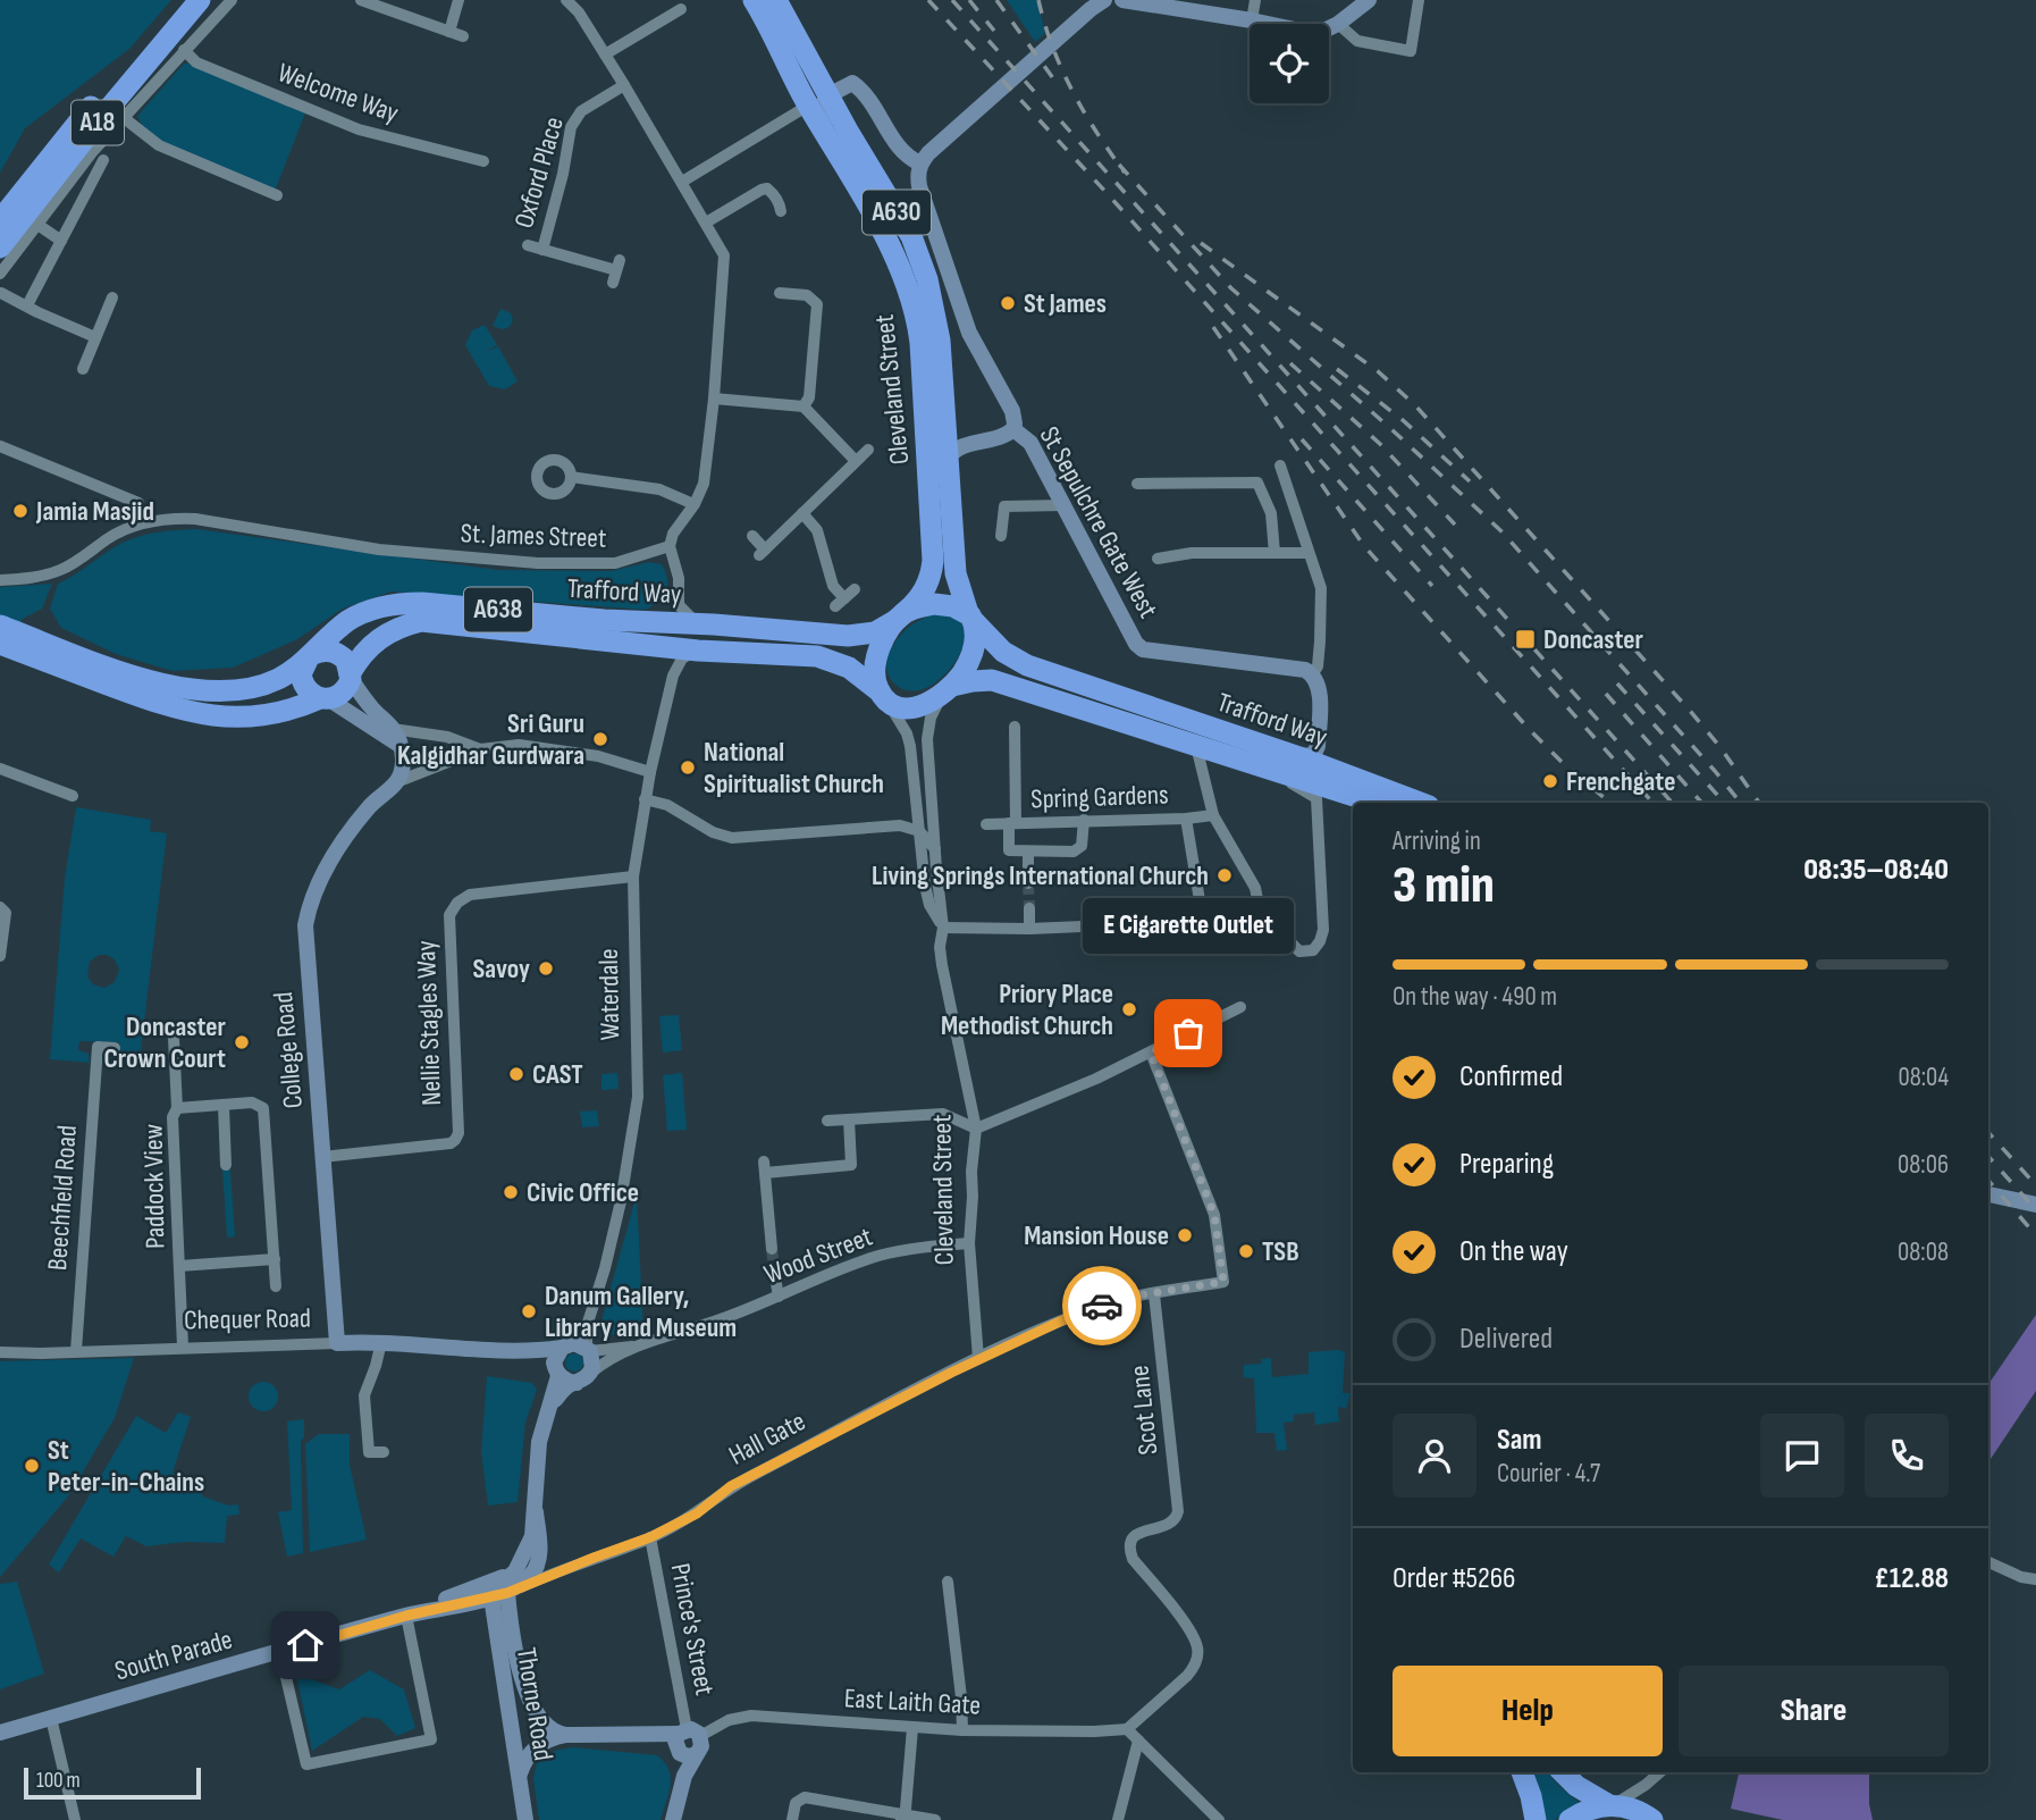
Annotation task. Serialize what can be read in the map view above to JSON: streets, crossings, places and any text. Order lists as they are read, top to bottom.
{
  "streets": {
    "highway": [
      "A18",
      "A630",
      "Cleveland Street",
      "Trafford Way",
      "A638"
    ],
    "street": [
      "Welcome Way",
      "Oxford Place",
      "St Sepulchre Gate West",
      "St. James Street",
      "Spring Gardens",
      "Waterdale",
      "Nellie Stagles Way",
      "College Road",
      "Paddock View",
      "Beechfield Road",
      "Wood Street",
      "Chequer Road",
      "Scot Lane",
      "Hall Gate",
      "Prince's Street",
      "South Parade",
      "East Laith Gate",
      "Thorne Road"
    ]
  },
  "crossings": [
    ["Welcome Way", "A18"],
    ["Cleveland Street", "St Sepulchre Gate West"],
    ["Cleveland Street", "Trafford Way"],
    ["Cleveland Street", "A638"],
    ["Cleveland Street", "Waterdale"],
    ["Cleveland Street", "College Road"],
    ["Cleveland Street", "Wood Street"],
    ["Cleveland Street", "Hall Gate"],
    ["Trafford Way", "A638"],
    ["Trafford Way", "Waterdale"],
    ["Trafford Way", "College Road"],
    ["A638", "Waterdale"],
    ["A638", "College Road"],
    ["Waterdale", "Nellie Stagles Way"],
    ["Waterdale", "College Road"],
    ["Waterdale", "Wood Street"],
    ["Waterdale", "Chequer Road"],
    ["Nellie Stagles Way", "College Road"],
    ["College Road", "Chequer Road"],
    ["Paddock View", "Chequer Road"],
    ["Beechfield Road", "Chequer Road"],
    ["Wood Street", "Chequer Road"],
    ["Scot Lane", "Hall Gate"],
    ["Scot Lane", "East Laith Gate"],
    ["Hall Gate", "Prince's Street"],
    ["Hall Gate", "South Parade"],
    ["Hall Gate", "Thorne Road"],
    ["Prince's Street", "East Laith Gate"],
    ["Prince's Street", "Thorne Road"],
    ["South Parade", "Thorne Road"],
    ["East Laith Gate", "Thorne Road"]
  ],
  "places": {
    "other": [
      "St James",
      "Jamia Masjid",
      "Sri Guru Kalgidhar Gurdwara",
      "National Spiritualist Church",
      "Frenchgate",
      "Living Springs International Church",
      "Savoy",
      "Priory Place Methodist Church",
      "E Cigarette Outlet",
      "Doncaster Crown Court",
      "CAST",
      "Civic Office",
      "Mansion House",
      "TSB",
      "Danum Gallery, Library and Museum",
      "St Peter-in-Chains"
    ],
    "transit": ["Doncaster"]
  },
  "scale_bar": "100 m",
  "page": {
    "heading": ["3 min", "Arriving in", "08:35–08:40"],
    "panel": [
      "Sam",
      "Courier · 4.7",
      "Order #5266",
      "£12.88"
    ],
    "bubble": "E Cigarette Outlet",
    "bar": "On the way · 490 m",
    "list": [
      ["Confirmed", "08:04"],
      ["Preparing", "08:06"],
      ["On the way", "08:08"],
      "Delivered"
    ],
    "buttons": ["Help", "Share"],
    "scale": "100 m"
  }
}
